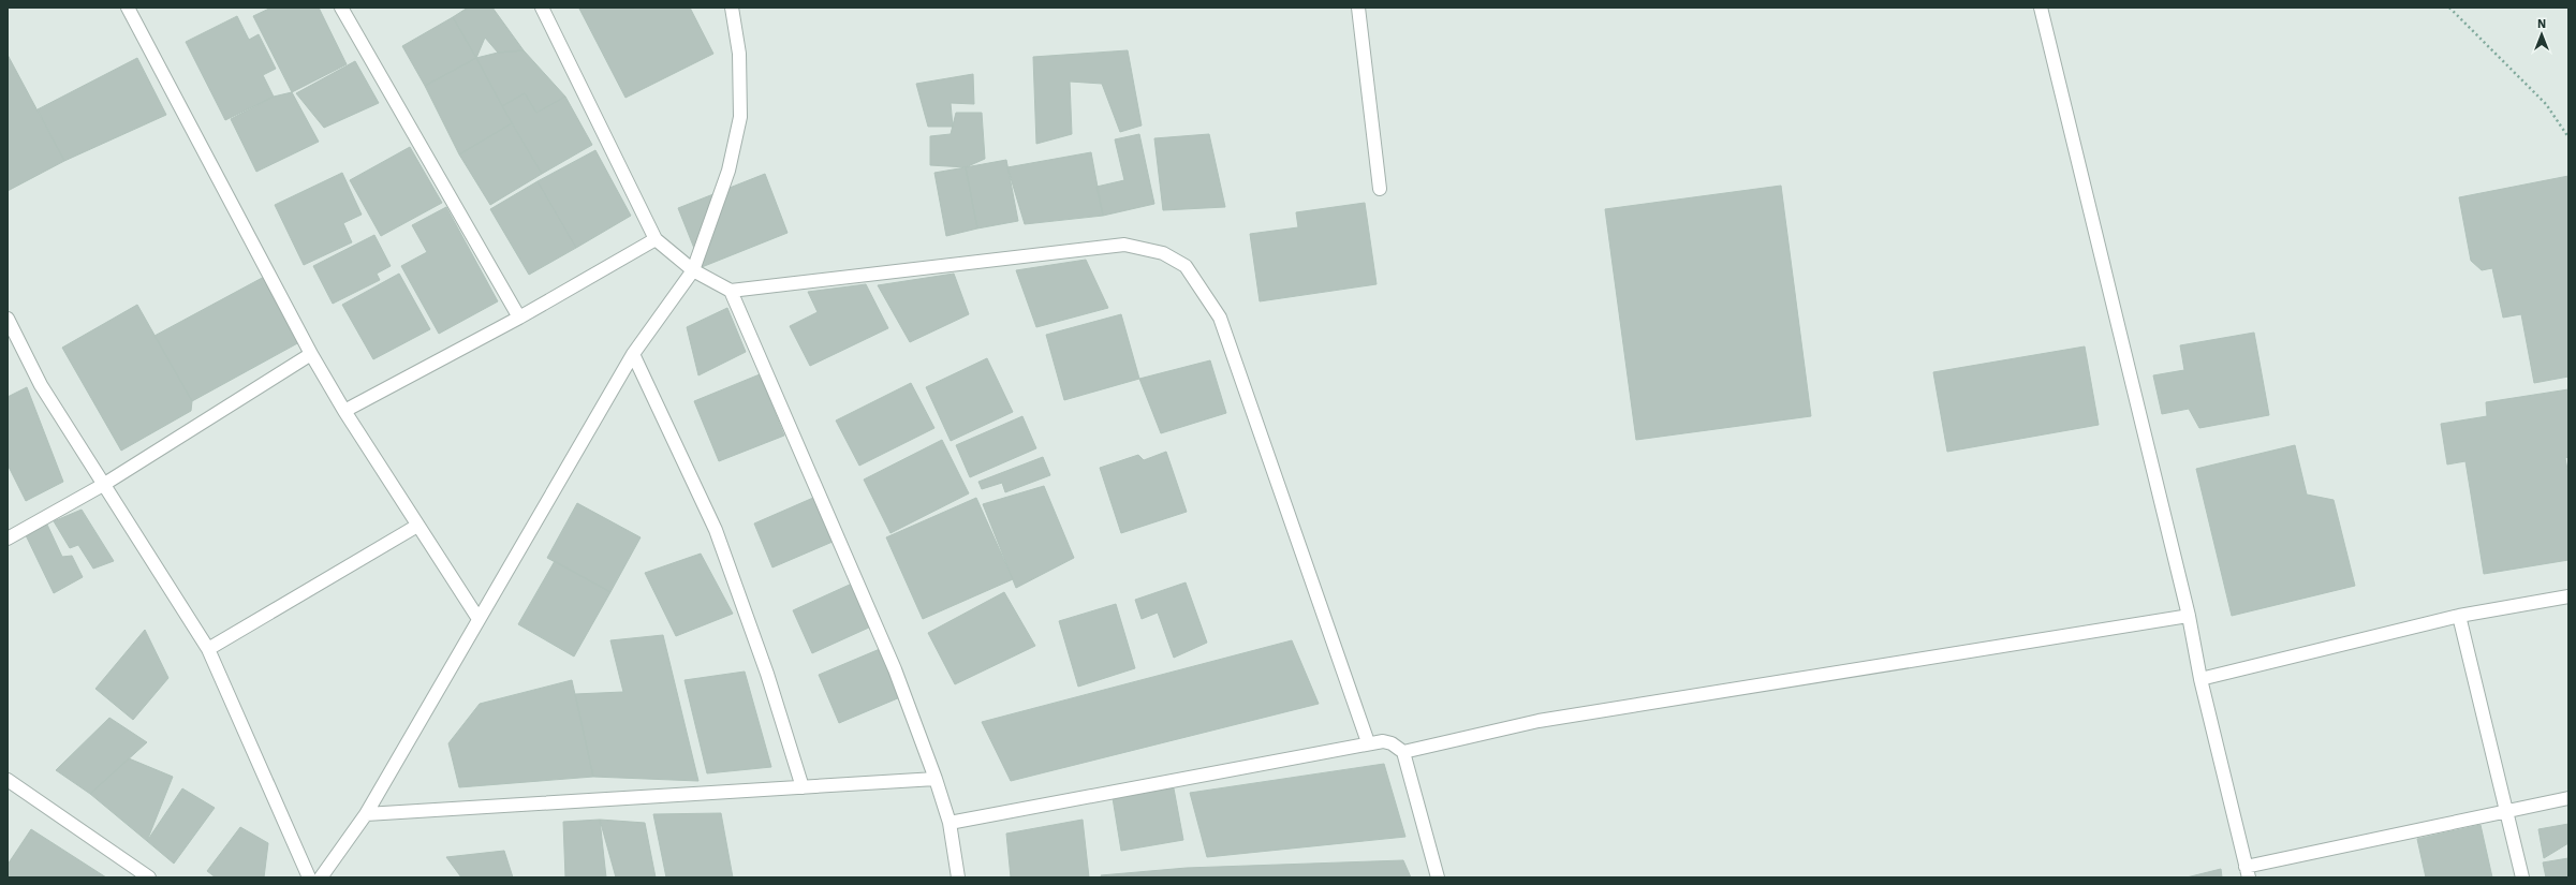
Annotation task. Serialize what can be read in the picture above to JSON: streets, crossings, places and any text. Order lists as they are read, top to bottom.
{
  "north": "top"
}
